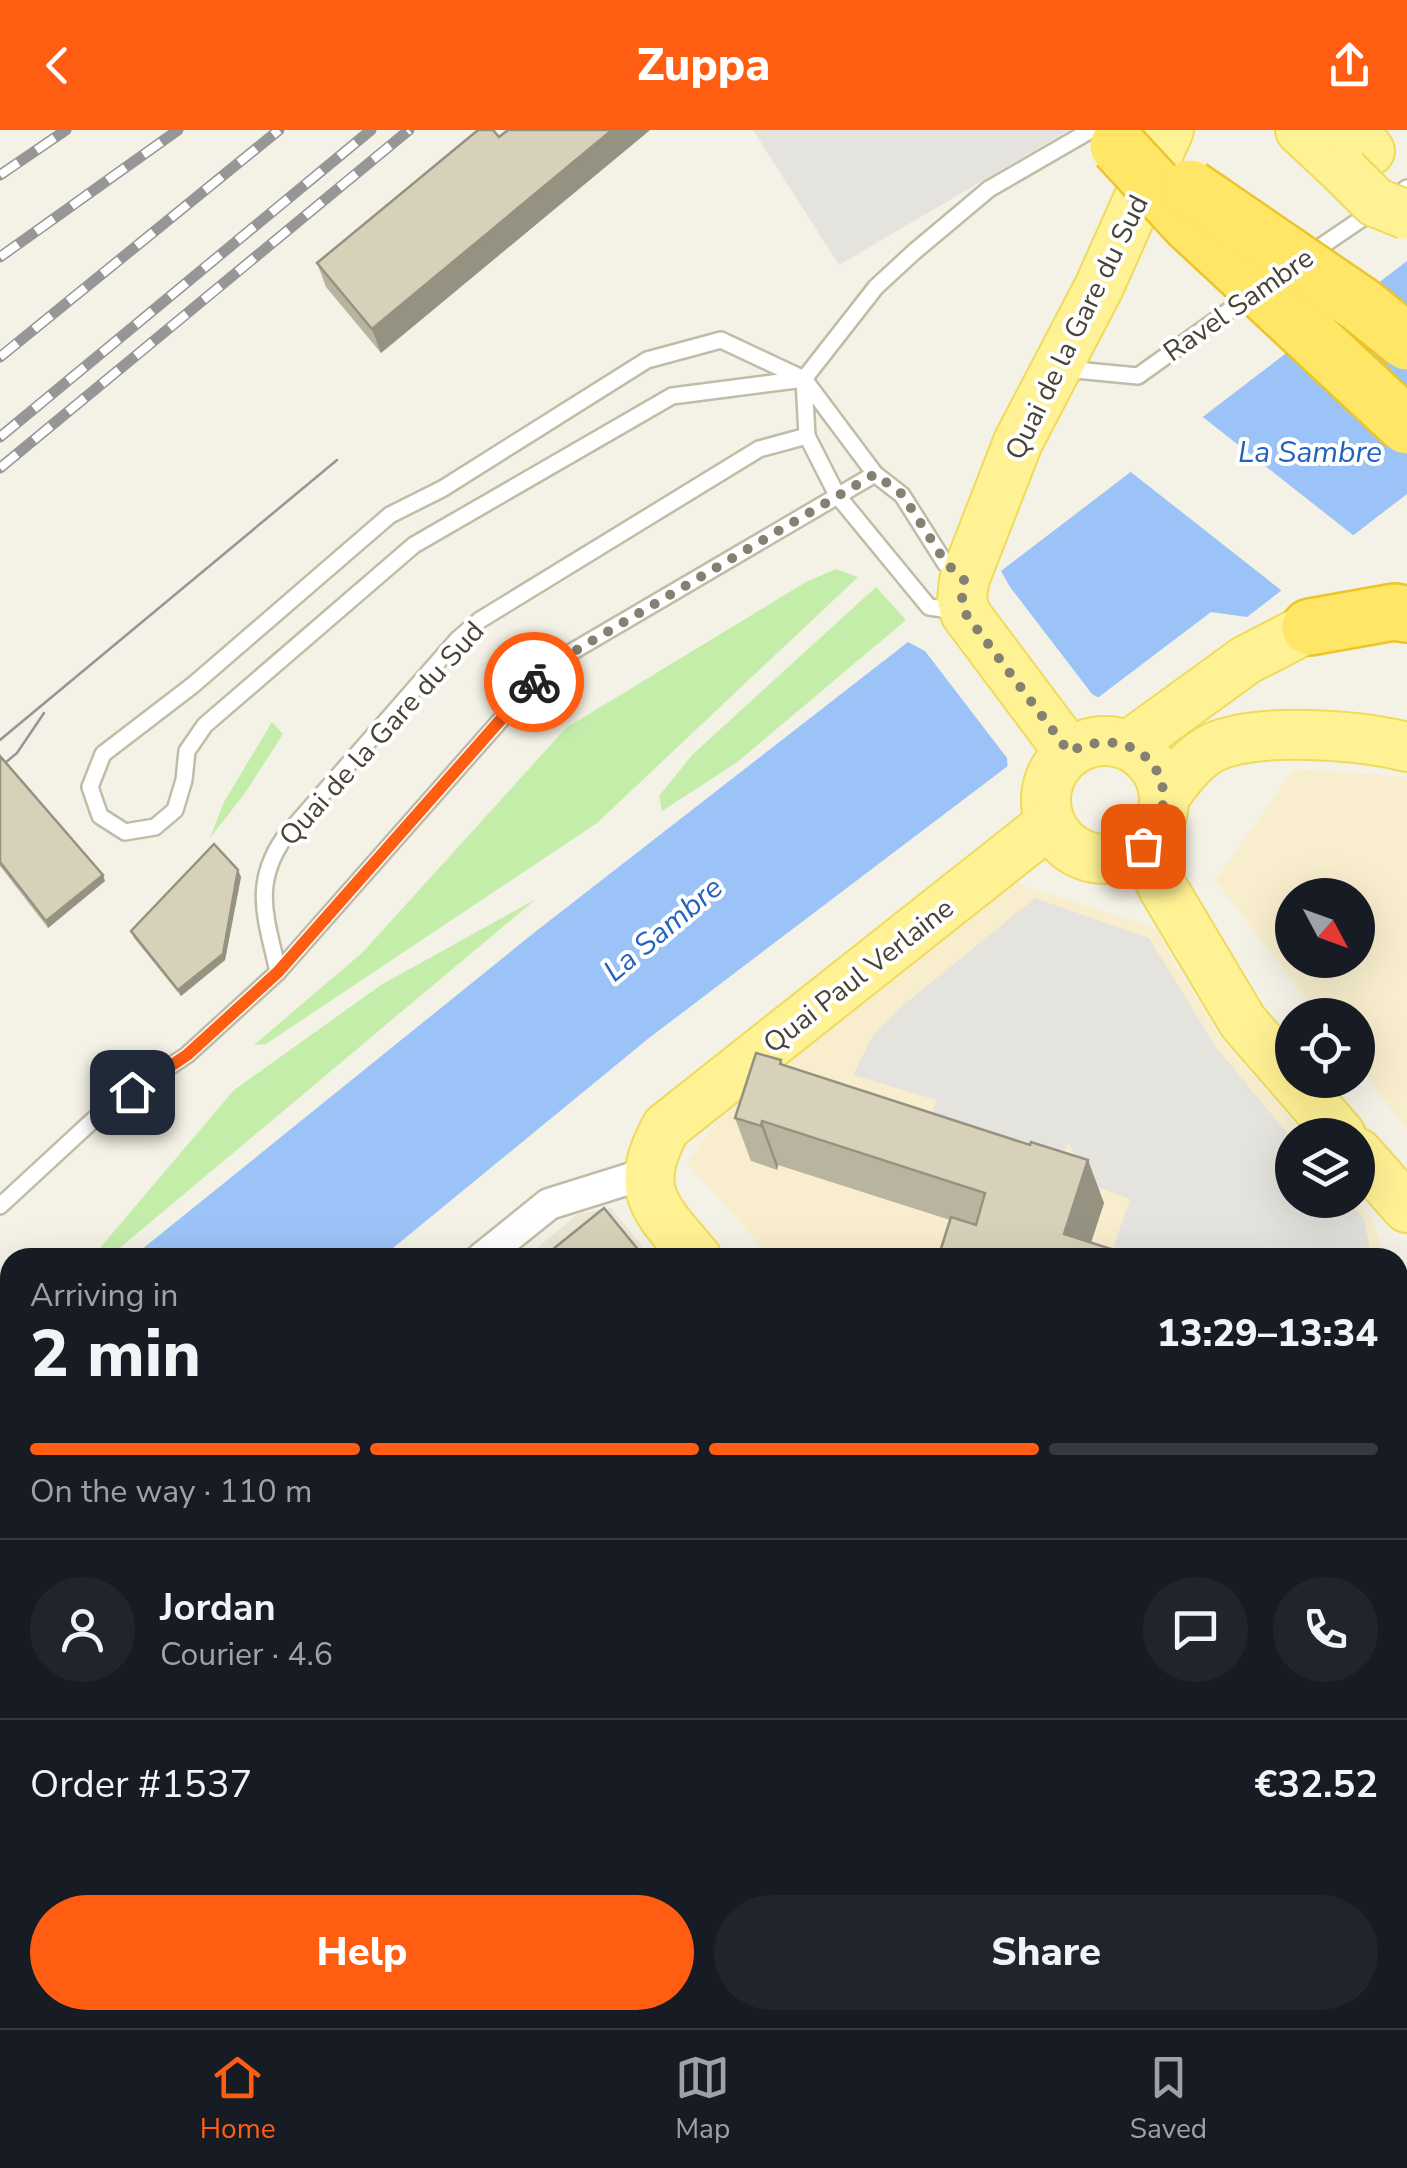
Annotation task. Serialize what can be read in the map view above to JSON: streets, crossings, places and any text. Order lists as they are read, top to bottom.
{
  "streets": {
    "main road": ["Quai de la Gare du Sud", "Quai Paul Verlaine"],
    "lane": ["Ravel Sambre"]
  },
  "crossings": [
    ["Ravel Sambre", "Quai de la Gare du Sud"]
  ],
  "water": ["La Sambre"],
  "north": "bottom right",
  "page": {
    "header": "Zuppa",
    "heading": ["2 min", "Arriving in", "13:29–13:34"],
    "panel": [
      "Jordan",
      "Courier · 4.6",
      "Order #1537",
      "€32.52"
    ],
    "bar": "On the way · 110 m",
    "buttons": ["Help", "Share"],
    "tabs": ["Home", "Map", "Saved"]
  }
}
